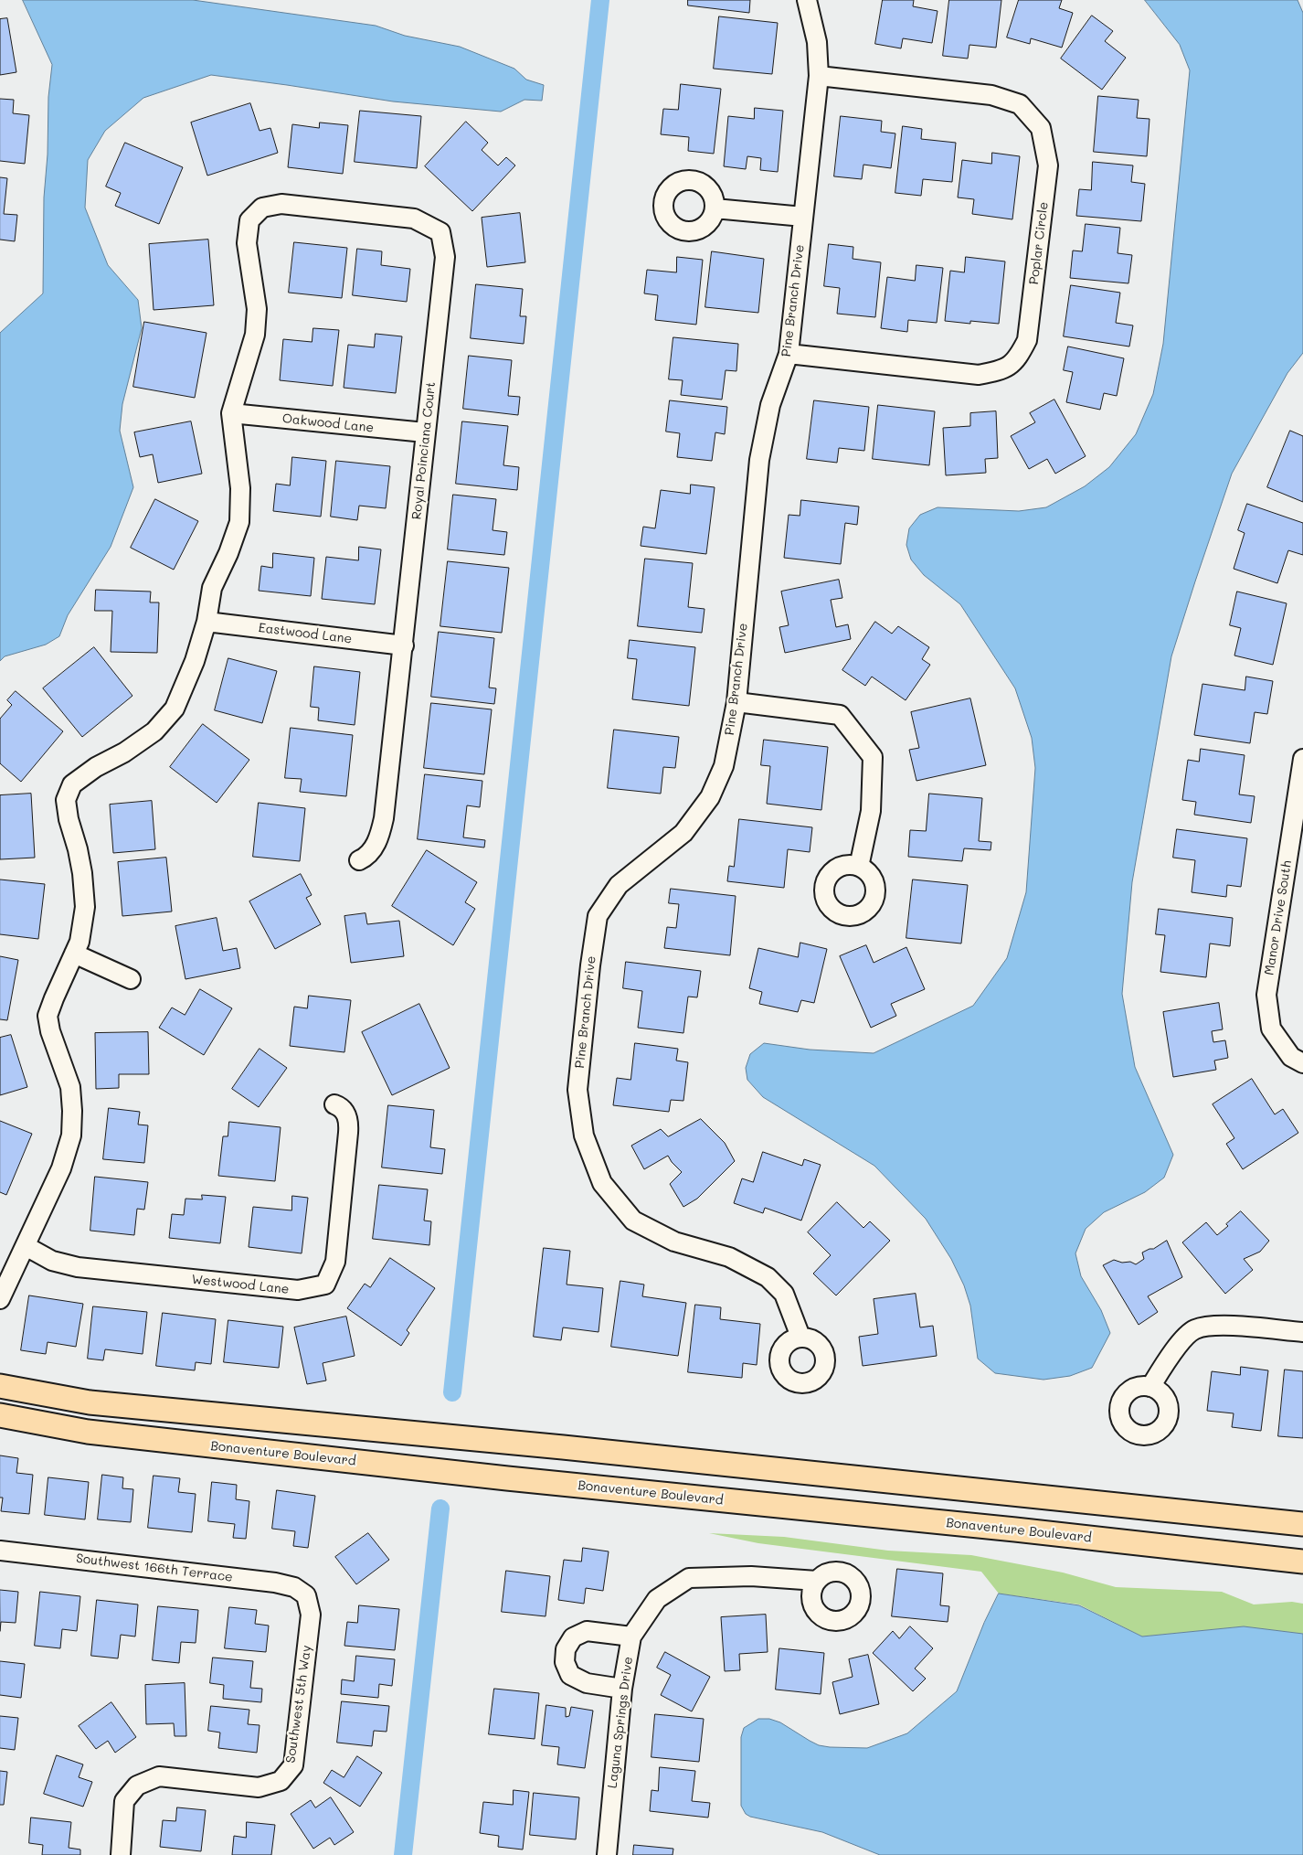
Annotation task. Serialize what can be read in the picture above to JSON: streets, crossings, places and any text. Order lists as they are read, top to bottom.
{
  "streets": {
    "main road": ["Bonaventure Boulevard"],
    "street": [
      "Poplar Circle",
      "Pine Branch Drive",
      "Oakwood Lane",
      "Royal Poinciana Court",
      "Eastwood Lane",
      "Manor Drive South",
      "Westwood Lane",
      "Southwest 166th Terrace",
      "Southwest 5th Way",
      "Laguna Springs Drive"
    ]
  },
  "crossings": [
    ["Poplar Circle", "Pine Branch Drive"],
    ["Oakwood Lane", "Royal Poinciana Court"],
    ["Royal Poinciana Court", "Eastwood Lane"],
    ["Southwest 166th Terrace", "Southwest 5th Way"]
  ]
}
